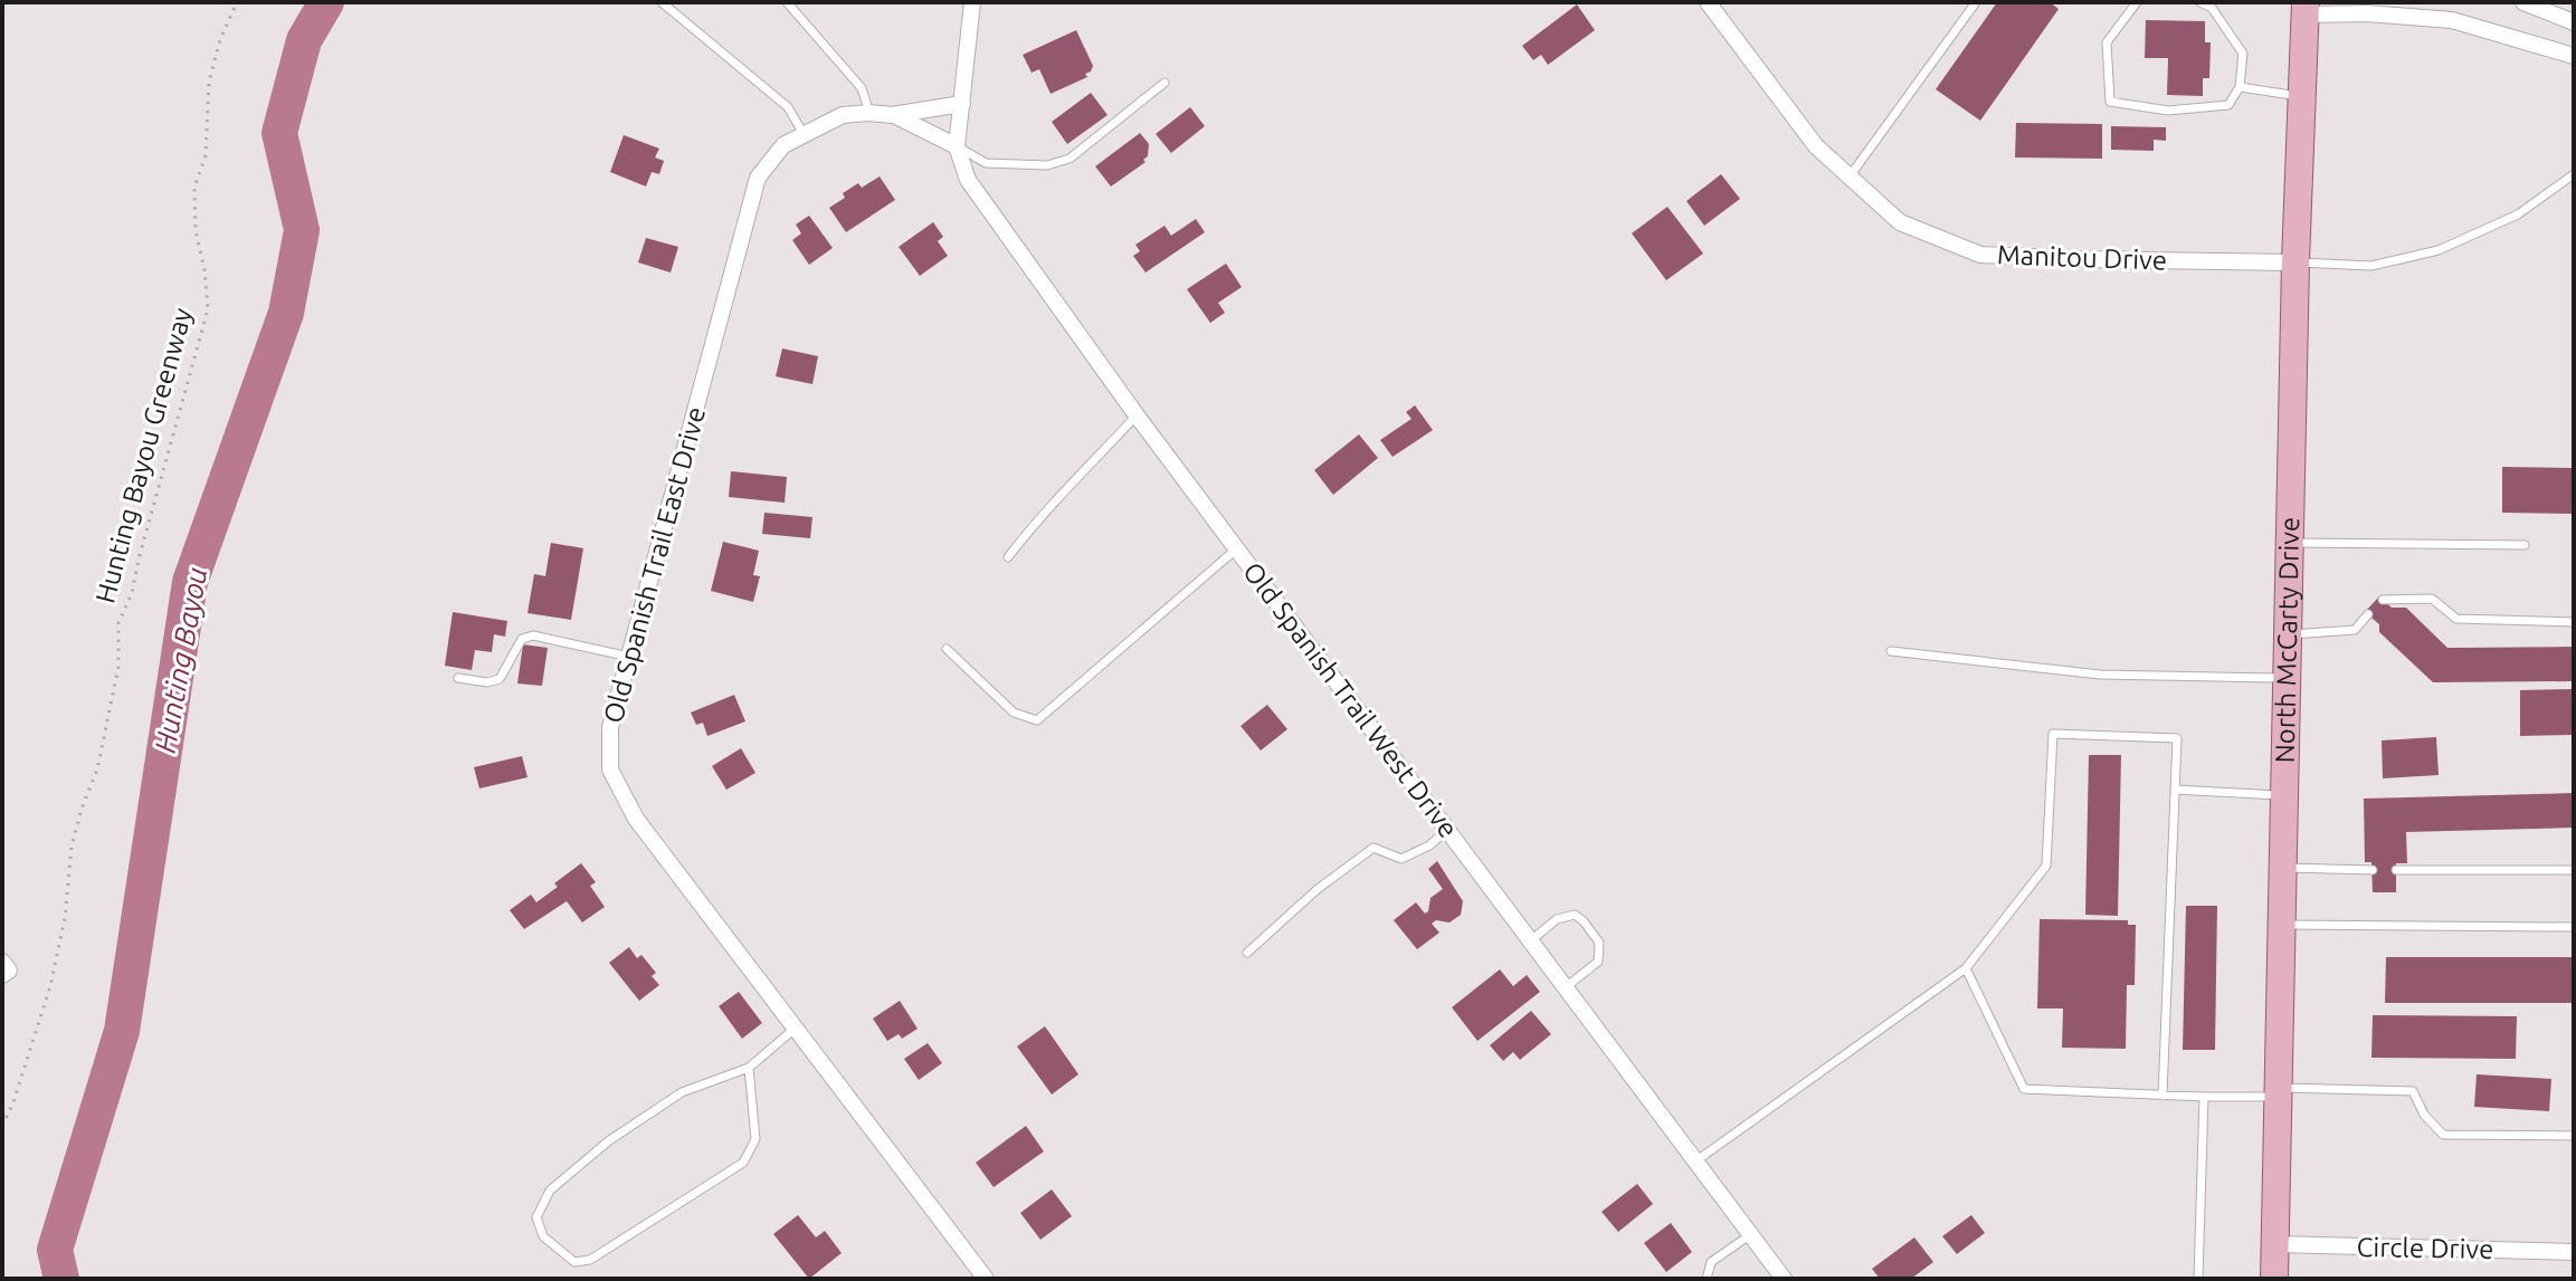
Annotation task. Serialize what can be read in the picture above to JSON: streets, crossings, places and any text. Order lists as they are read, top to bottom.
{
  "streets": {
    "main road": ["North McCarty Drive"],
    "street": [
      "Manitou Drive",
      "Old Spanish Trail East Drive",
      "Old Spanish Trail West Drive",
      "Circle Drive"
    ],
    "path": ["Hunting Bayou Greenway"]
  },
  "crossings": [
    ["Manitou Drive", "North McCarty Drive"],
    ["Old Spanish Trail East Drive", "Old Spanish Trail West Drive"],
    ["North McCarty Drive", "Circle Drive"]
  ],
  "water": ["Hunting Bayou"]
}
